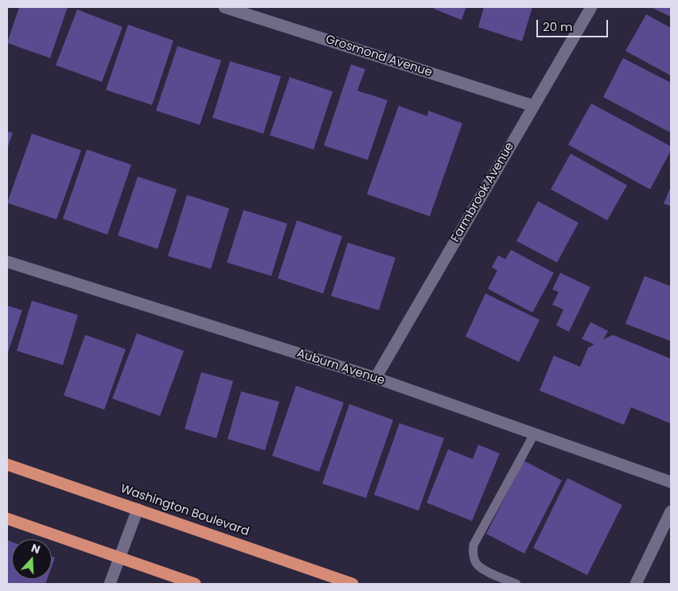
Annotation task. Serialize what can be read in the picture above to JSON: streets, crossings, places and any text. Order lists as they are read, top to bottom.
{
  "streets": {
    "highway": ["Washington Boulevard"],
    "street": ["Grosmond Avenue", "Farmbrook Avenue", "Auburn Avenue"]
  },
  "crossings": [
    ["Grosmond Avenue", "Farmbrook Avenue"],
    ["Farmbrook Avenue", "Auburn Avenue"]
  ],
  "scale_bar": "20 m",
  "north": "top"
}
